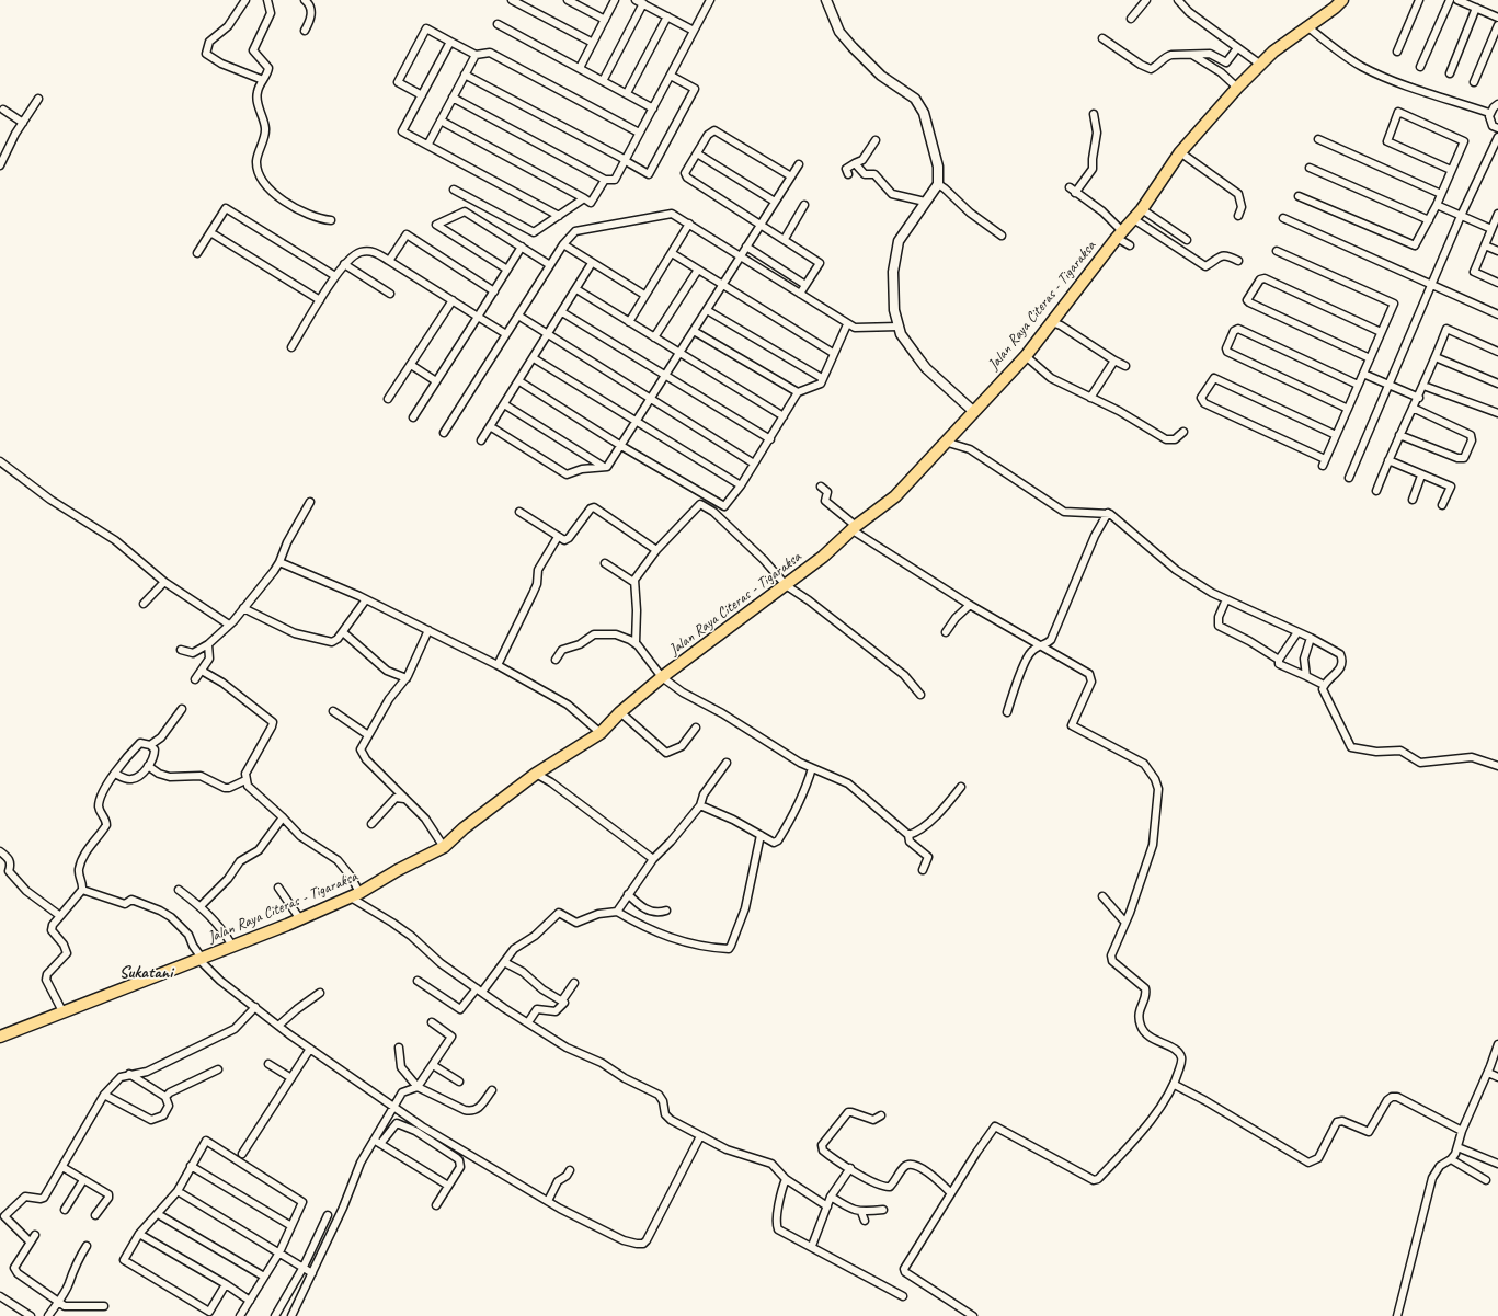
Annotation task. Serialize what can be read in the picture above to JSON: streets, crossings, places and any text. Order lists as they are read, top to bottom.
{
  "streets": {
    "main road": ["Jalan Raya Citeras - Tigaraksa"]
  },
  "districts": ["Sukatani"]
}
